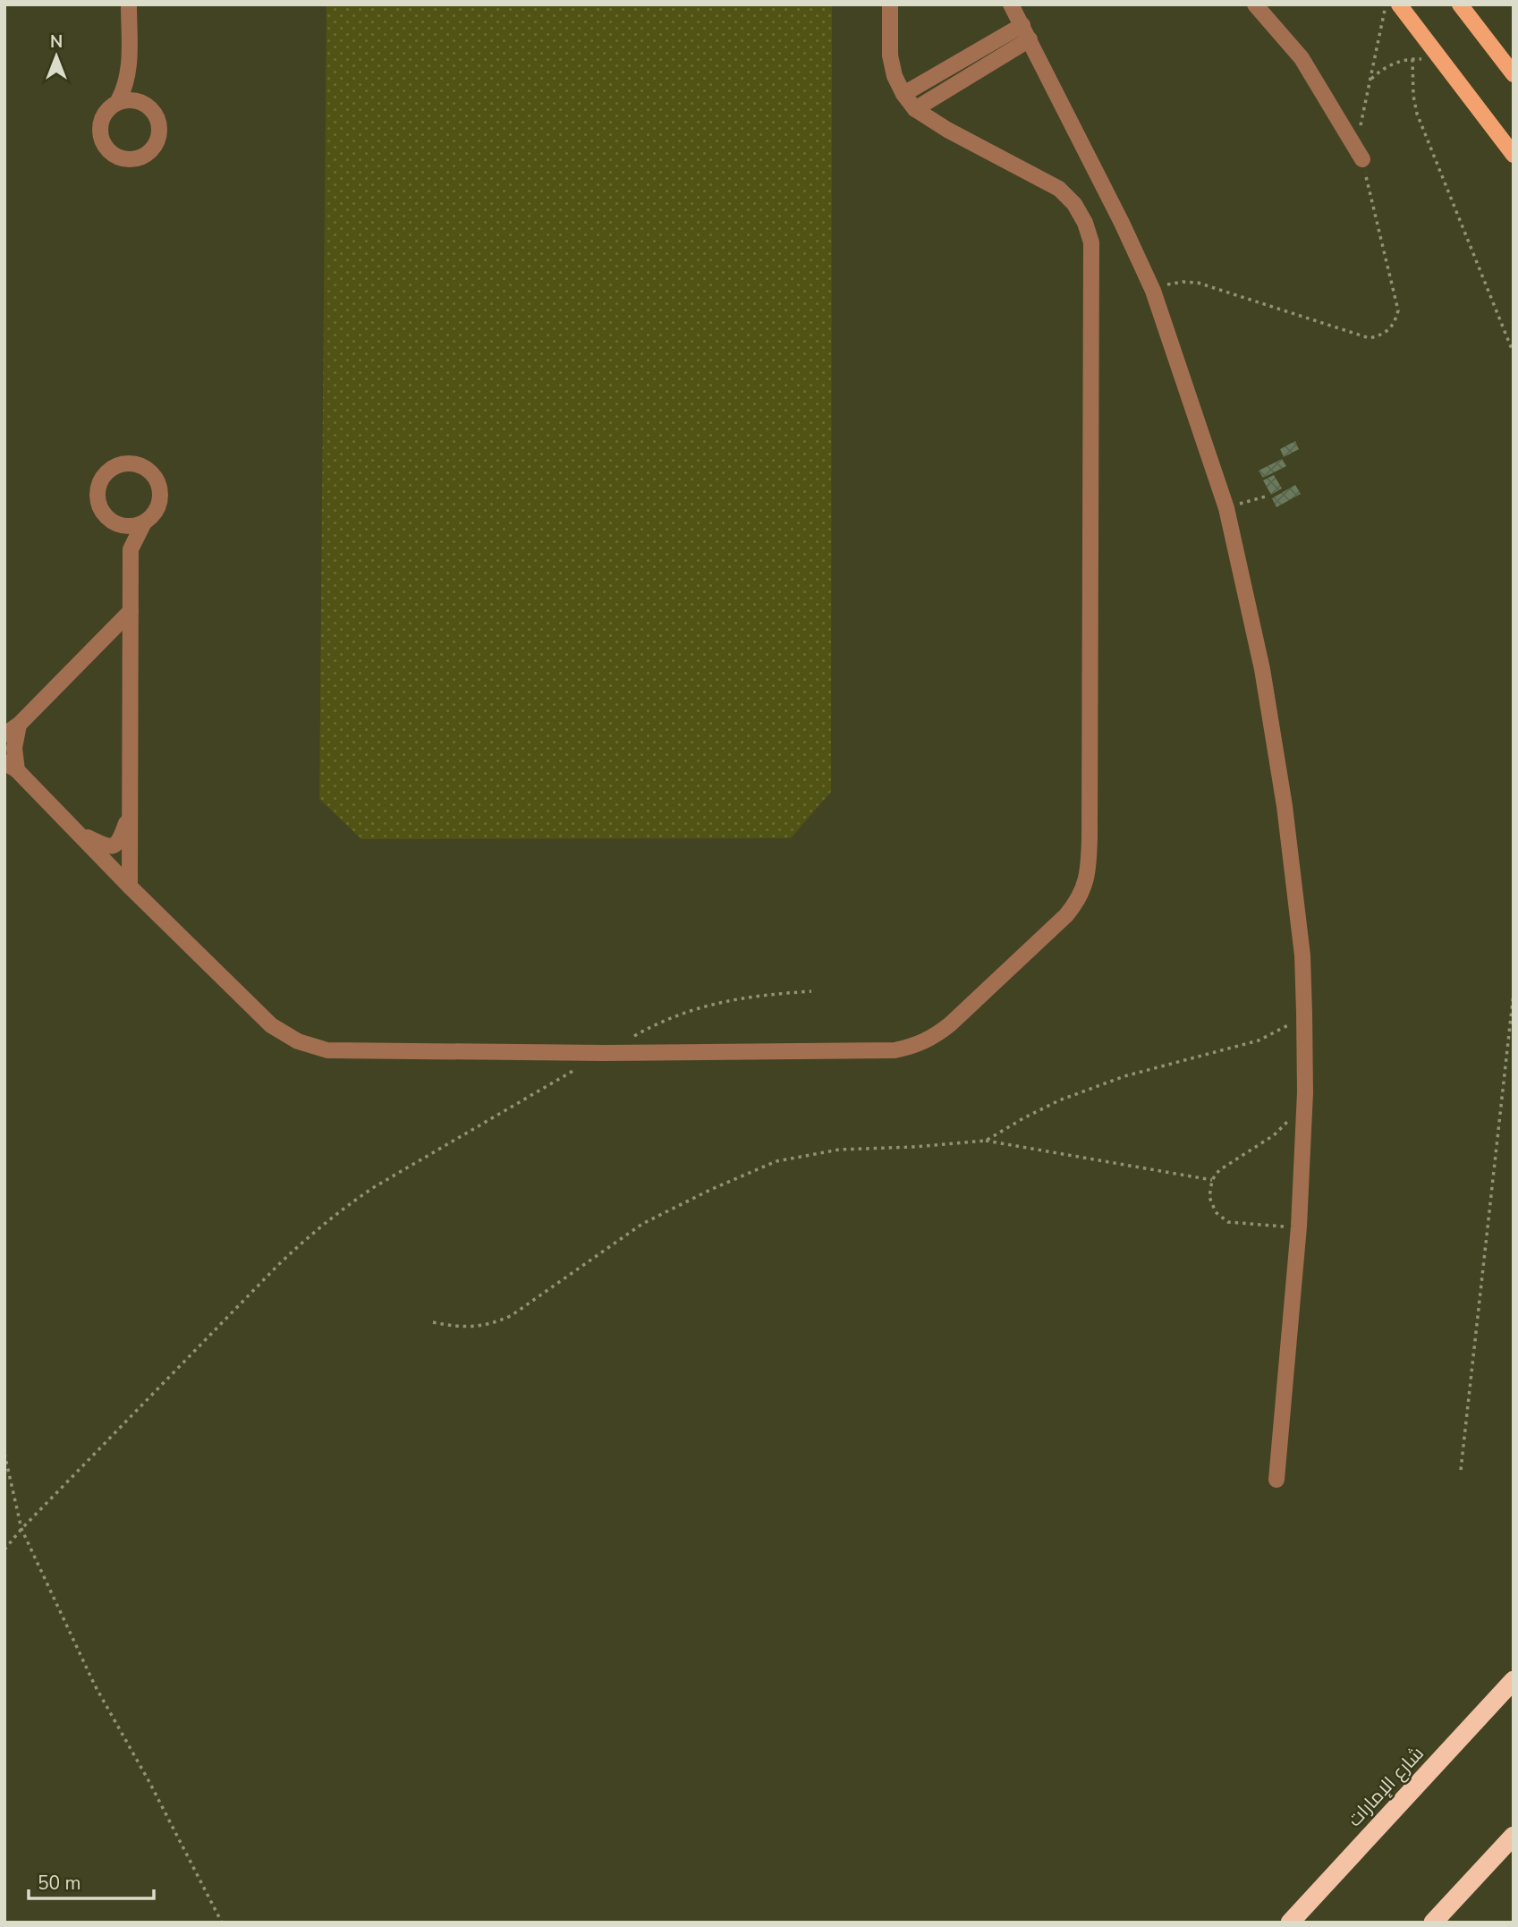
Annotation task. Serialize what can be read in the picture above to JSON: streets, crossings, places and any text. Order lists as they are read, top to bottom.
{
  "streets": {
    "highway": ["شارع الإمارات"]
  },
  "scale_bar": "50 m",
  "north": "top"
}
